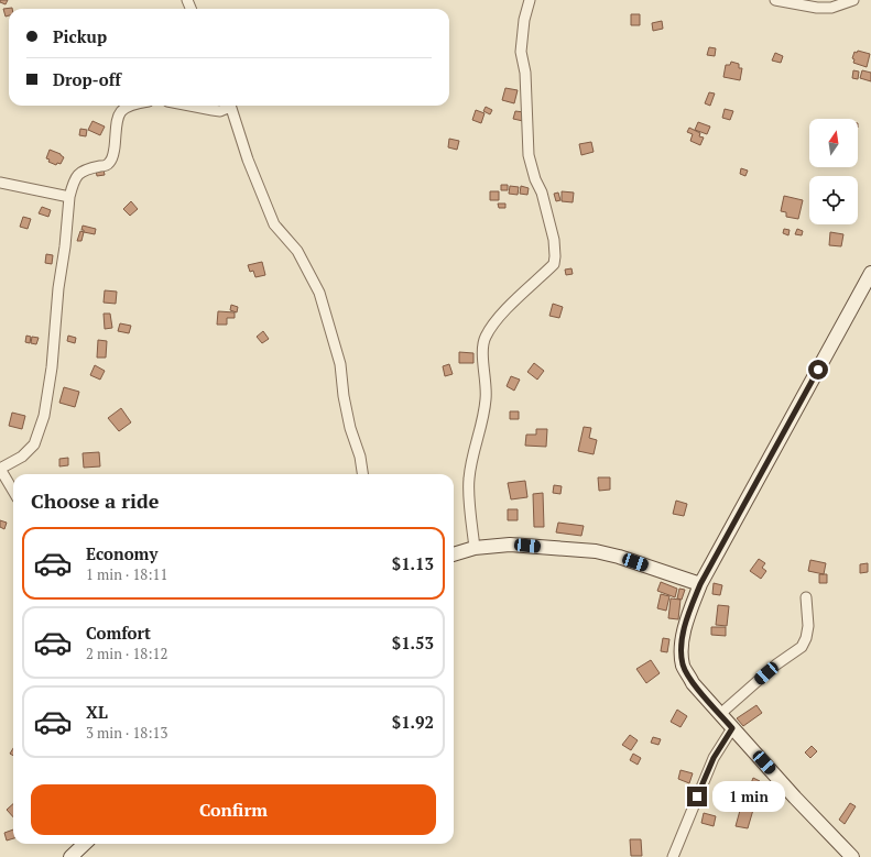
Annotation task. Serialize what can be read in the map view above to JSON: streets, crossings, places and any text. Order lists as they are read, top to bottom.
{
  "north": "top",
  "page": {
    "banner": ["Pickup", "Drop-off"],
    "heading": "Choose a ride",
    "list": [
      {
        "name": "Economy",
        "note": "1 min · 18:11",
        "value": "$1.13"
      },
      {
        "name": "Comfort",
        "note": "2 min · 18:12",
        "value": "$1.53"
      },
      {
        "name": "XL",
        "note": "3 min · 18:13",
        "value": "$1.92"
      }
    ],
    "buttons": "Confirm",
    "bubble": "1 min"
  }
}
